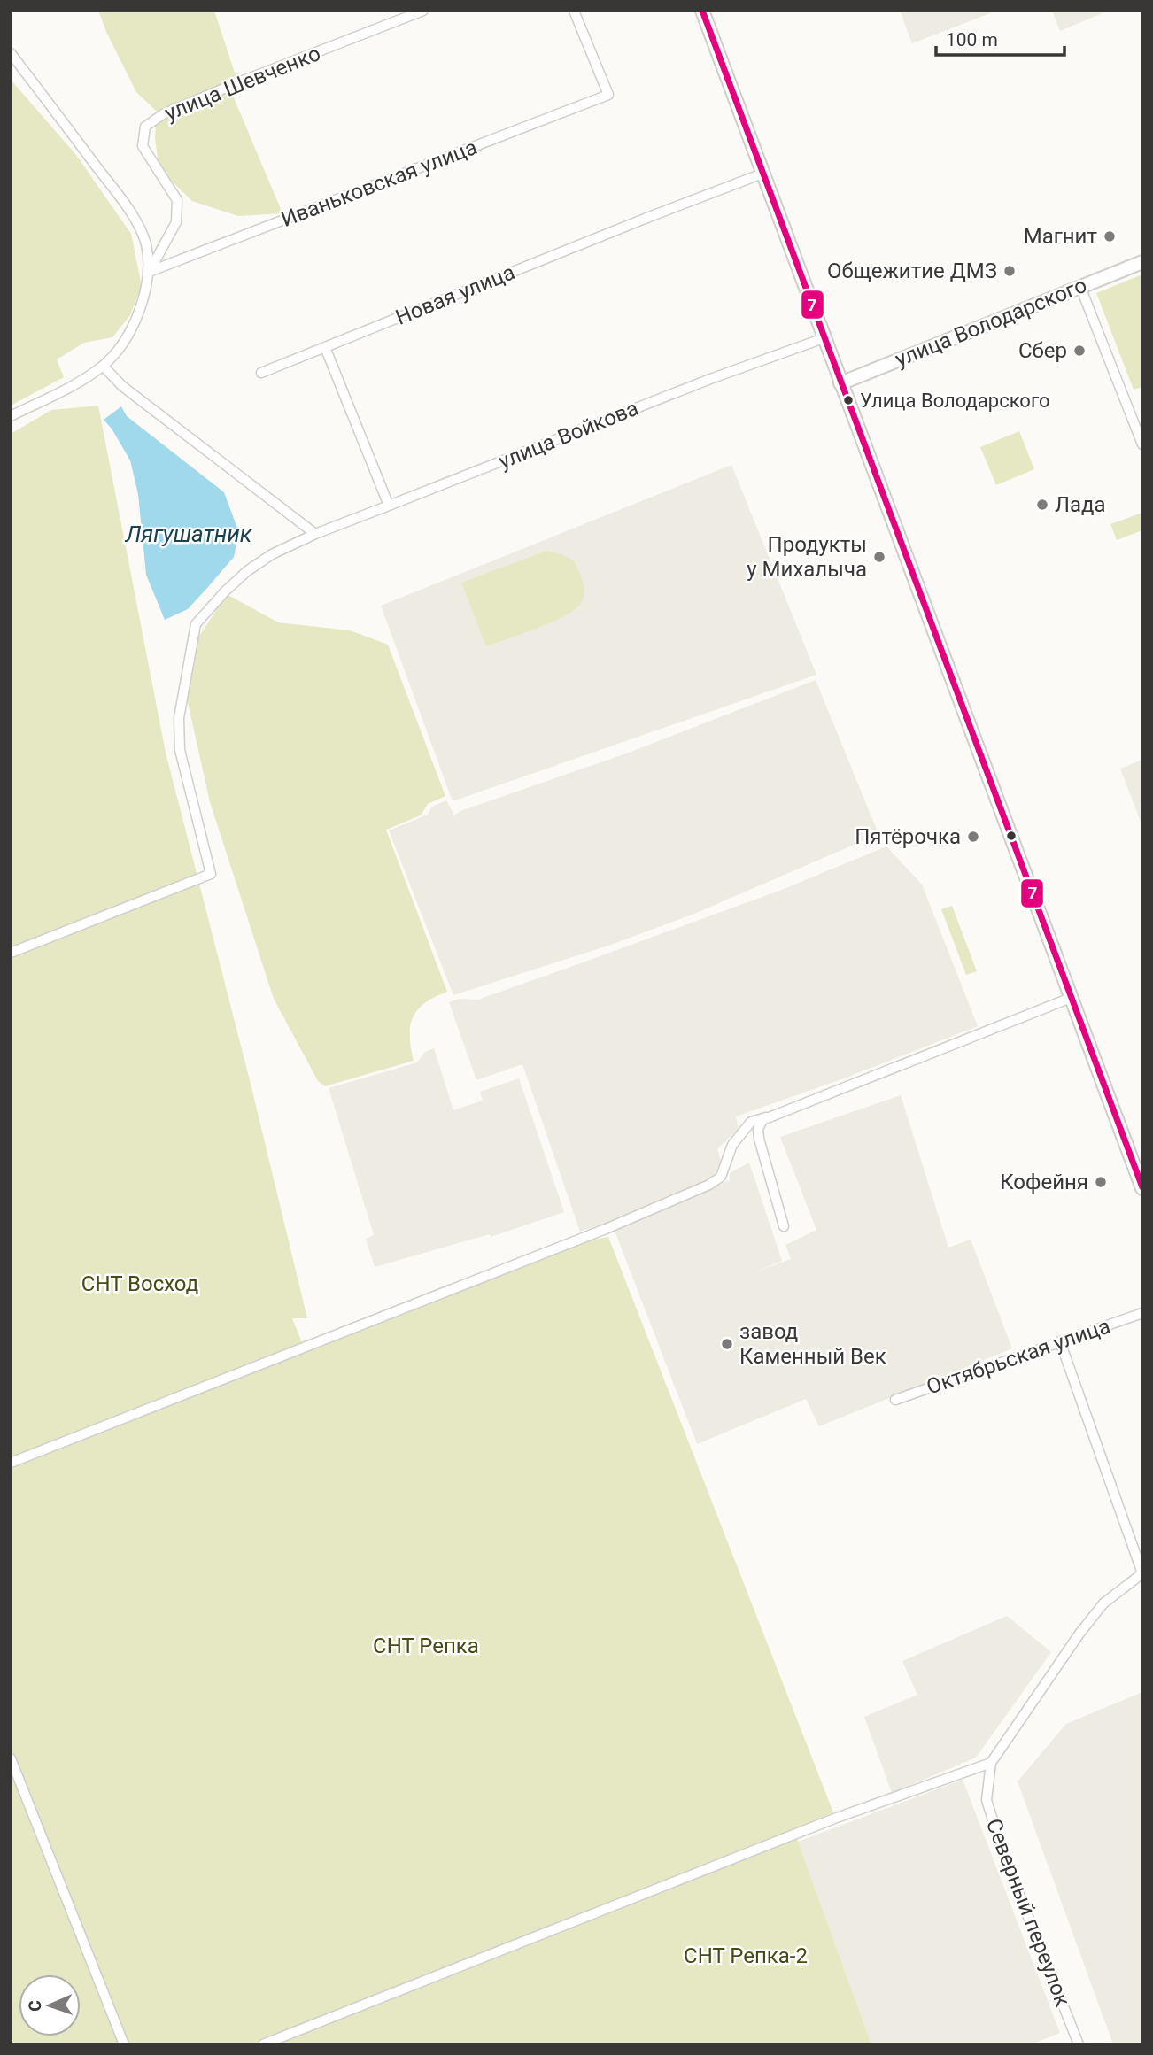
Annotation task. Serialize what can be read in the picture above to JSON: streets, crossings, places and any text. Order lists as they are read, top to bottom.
{
  "streets": {
    "main road": ["улица Володарского"],
    "street": [
      "улица Шевченко",
      "Иваньковская улица",
      "Новая улица",
      "улица Войкова",
      "Октябрьская улица",
      "Северный переулок"
    ]
  },
  "crossings": [
    ["улица Шевченко", "Иваньковская улица"],
    ["Октябрьская улица", "Северный переулок"]
  ],
  "water": ["Лягушатник"],
  "parks": ["СНТ Восход", "СНТ Репка", "СНТ Репка-2"],
  "places": [
    "Магнит",
    "Общежитие ДМЗ",
    "Сбер",
    "Улица Володарского",
    "Лада",
    "Продукты у Михалыча",
    "Пятёрочка",
    "Кофейня",
    "завод Каменный Век"
  ],
  "lines": ["transit line 7"],
  "scale_bar": "100 m",
  "north": "left"
}
